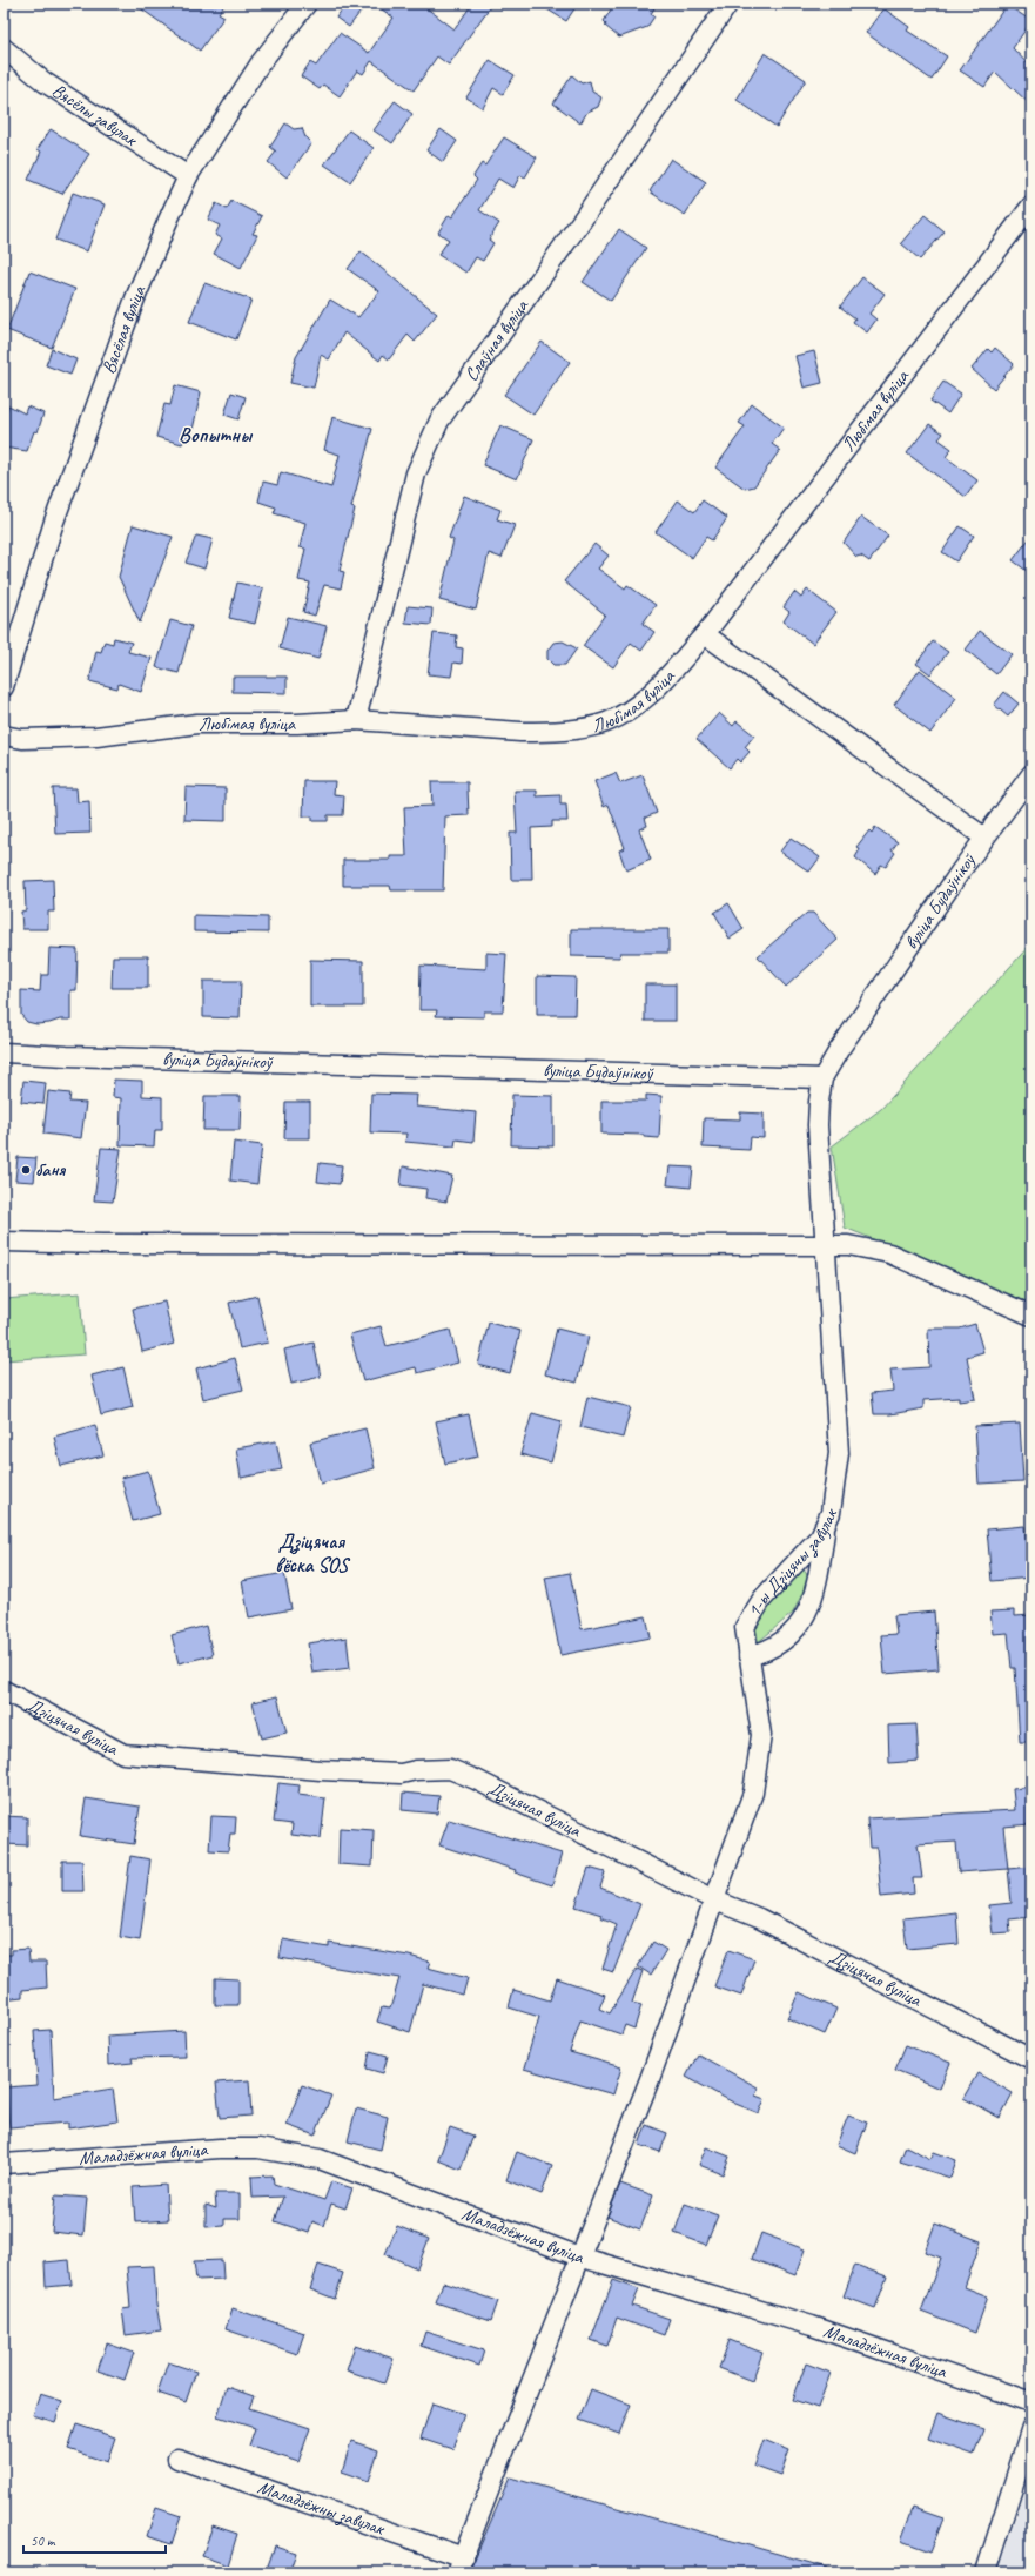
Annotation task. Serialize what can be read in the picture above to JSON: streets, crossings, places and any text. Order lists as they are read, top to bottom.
{
  "streets": {
    "street": [
      "Вясёлы завулак",
      "Вясёлая вуліца",
      "Слаўная вуліца",
      "Любімая вуліца",
      "вуліца Будаўнікоў",
      "1-ы Дзіцячы завулак",
      "Дзіцячая вуліца",
      "Маладзёжная вуліца",
      "Маладзёжны завулак"
    ]
  },
  "crossings": [
    ["Вясёлы завулак", "Вясёлая вуліца"],
    ["Слаўная вуліца", "Любімая вуліца"],
    ["вуліца Будаўнікоў", "1-ы Дзіцячы завулак"],
    ["1-ы Дзіцячы завулак", "Дзіцячая вуліца"],
    ["1-ы Дзіцячы завулак", "Маладзёжная вуліца"],
    ["1-ы Дзіцячы завулак", "Маладзёжны завулак"]
  ],
  "districts": ["Вопытны", "Дзіцячая вёска SOS"],
  "places": ["баня"],
  "scale_bar": "50 m"
}
